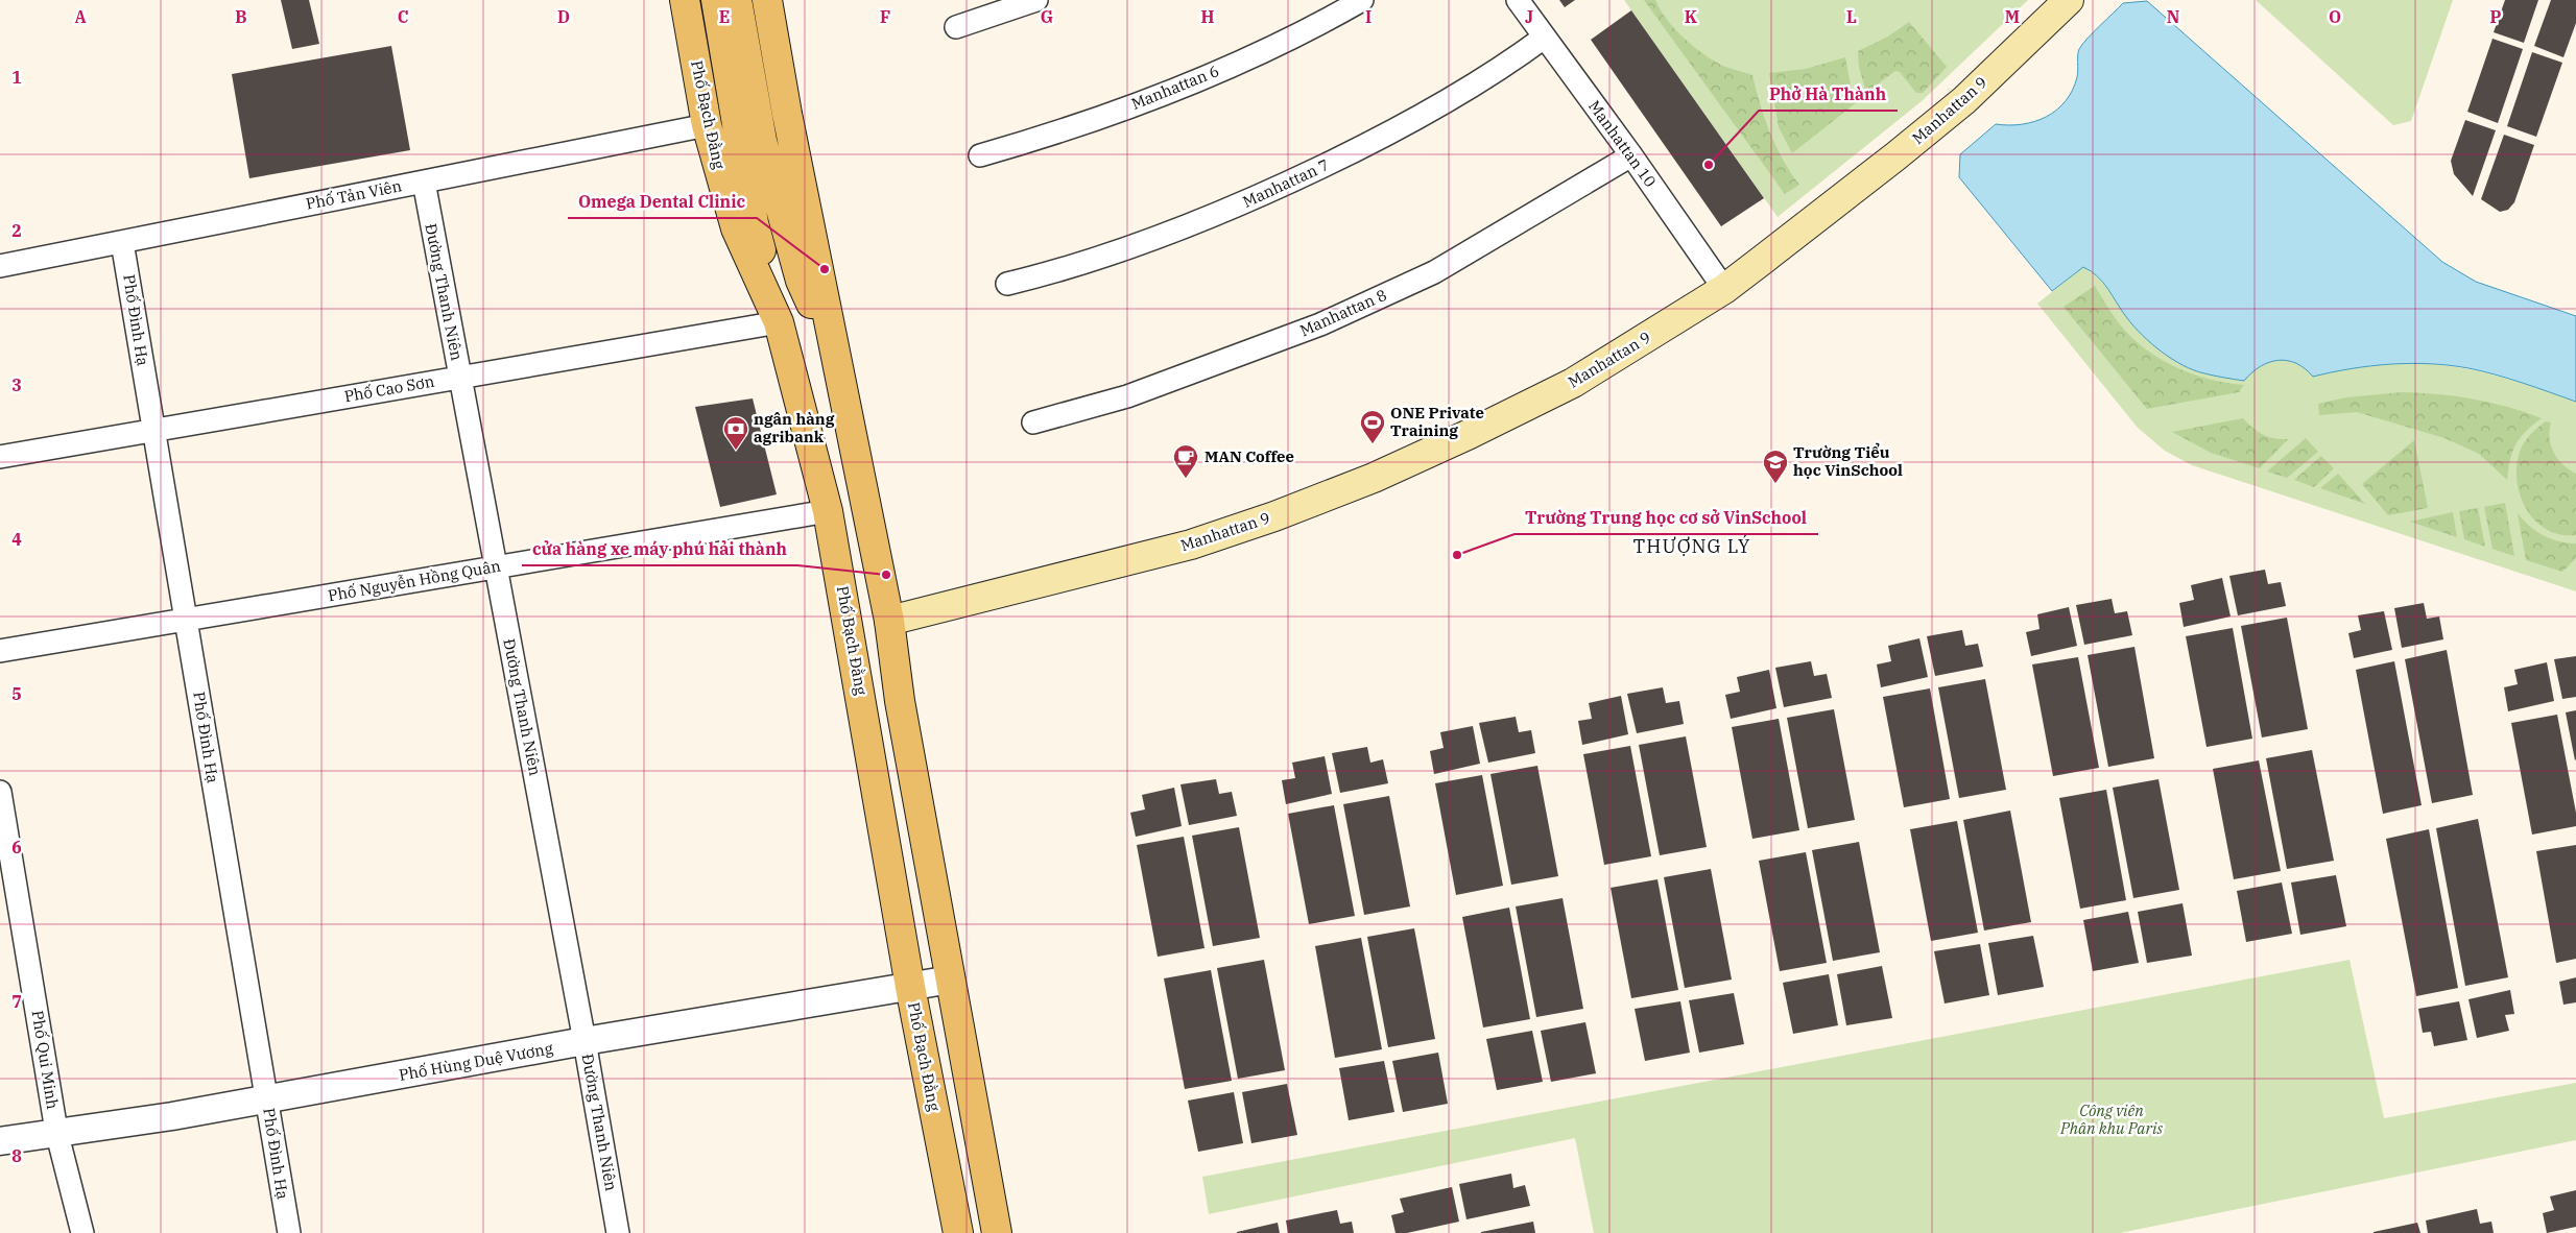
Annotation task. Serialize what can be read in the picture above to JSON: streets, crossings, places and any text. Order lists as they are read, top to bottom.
{
  "streets": {
    "main road": ["Manhattan 9", "Phố Bạch Đằng"],
    "street": [
      "Manhattan 6",
      "Manhattan 10",
      "Manhattan 7",
      "Phố Tản Viên",
      "Đường Thanh Niên",
      "Manhattan 8",
      "Phố Đình Hạ",
      "Phố Cao Sơn",
      "Phố Nguyễn Hồng Quân",
      "Phố Qui Minh",
      "Phố Hùng Duệ Vương"
    ]
  },
  "crossings": [
    ["Manhattan 9", "Manhattan 10"],
    ["Phố Bạch Đằng", "Phố Tản Viên"],
    ["Phố Bạch Đằng", "Phố Cao Sơn"],
    ["Phố Bạch Đằng", "Phố Nguyễn Hồng Quân"],
    ["Phố Bạch Đằng", "Phố Hùng Duệ Vương"],
    ["Manhattan 10", "Manhattan 7"],
    ["Manhattan 10", "Manhattan 8"],
    ["Phố Tản Viên", "Đường Thanh Niên"],
    ["Phố Tản Viên", "Phố Đình Hạ"],
    ["Đường Thanh Niên", "Phố Cao Sơn"],
    ["Đường Thanh Niên", "Phố Nguyễn Hồng Quân"],
    ["Đường Thanh Niên", "Phố Hùng Duệ Vương"],
    ["Phố Đình Hạ", "Phố Cao Sơn"],
    ["Phố Đình Hạ", "Phố Nguyễn Hồng Quân"],
    ["Phố Đình Hạ", "Phố Hùng Duệ Vương"],
    ["Phố Qui Minh", "Phố Hùng Duệ Vương"]
  ],
  "districts": ["THƯỢNG LÝ"],
  "parks": ["Công viên Phân khu Paris"],
  "places": {
    "other": [
      "Phở Hà Thành",
      "Omega Dental Clinic",
      "Trường Trung học cơ sở VinSchool",
      "cửa hàng xe máy phú hải thành"
    ],
    "sports": ["ONE Private Training"],
    "bank": ["ngân hàng agribank"],
    "cafe": ["MAN Coffee"],
    "school or university": ["Trường Tiểu học VinSchool"]
  },
  "grid": {
    "columns": [
      "A",
      "B",
      "C",
      "D",
      "E",
      "F",
      "G",
      "H",
      "I",
      "J",
      "K",
      "L",
      "M",
      "N",
      "O",
      "P"
    ],
    "rows": [
      "1",
      "2",
      "3",
      "4",
      "5",
      "6",
      "7",
      "8"
    ]
  }
}
